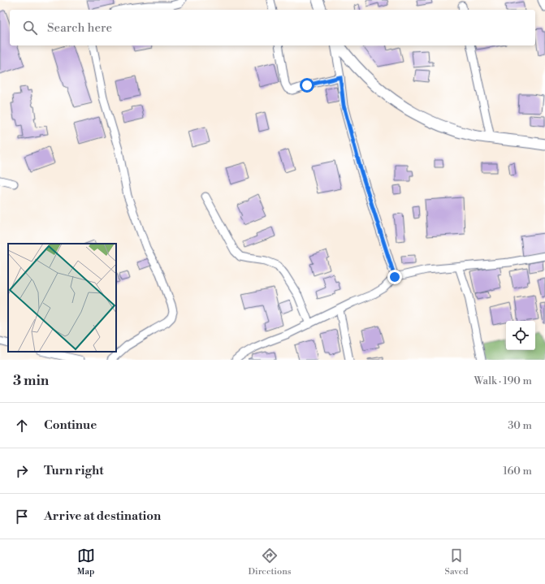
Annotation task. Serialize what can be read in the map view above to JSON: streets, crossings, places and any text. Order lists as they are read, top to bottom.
{
  "page": {
    "search": "Search here",
    "heading": ["3 min", "Walk · 190 m"],
    "list": [
      ["Continue", "30 m"],
      ["Turn right", "160 m"],
      "Arrive at destination"
    ],
    "nav": ["Map", "Directions", "Saved"]
  }
}
